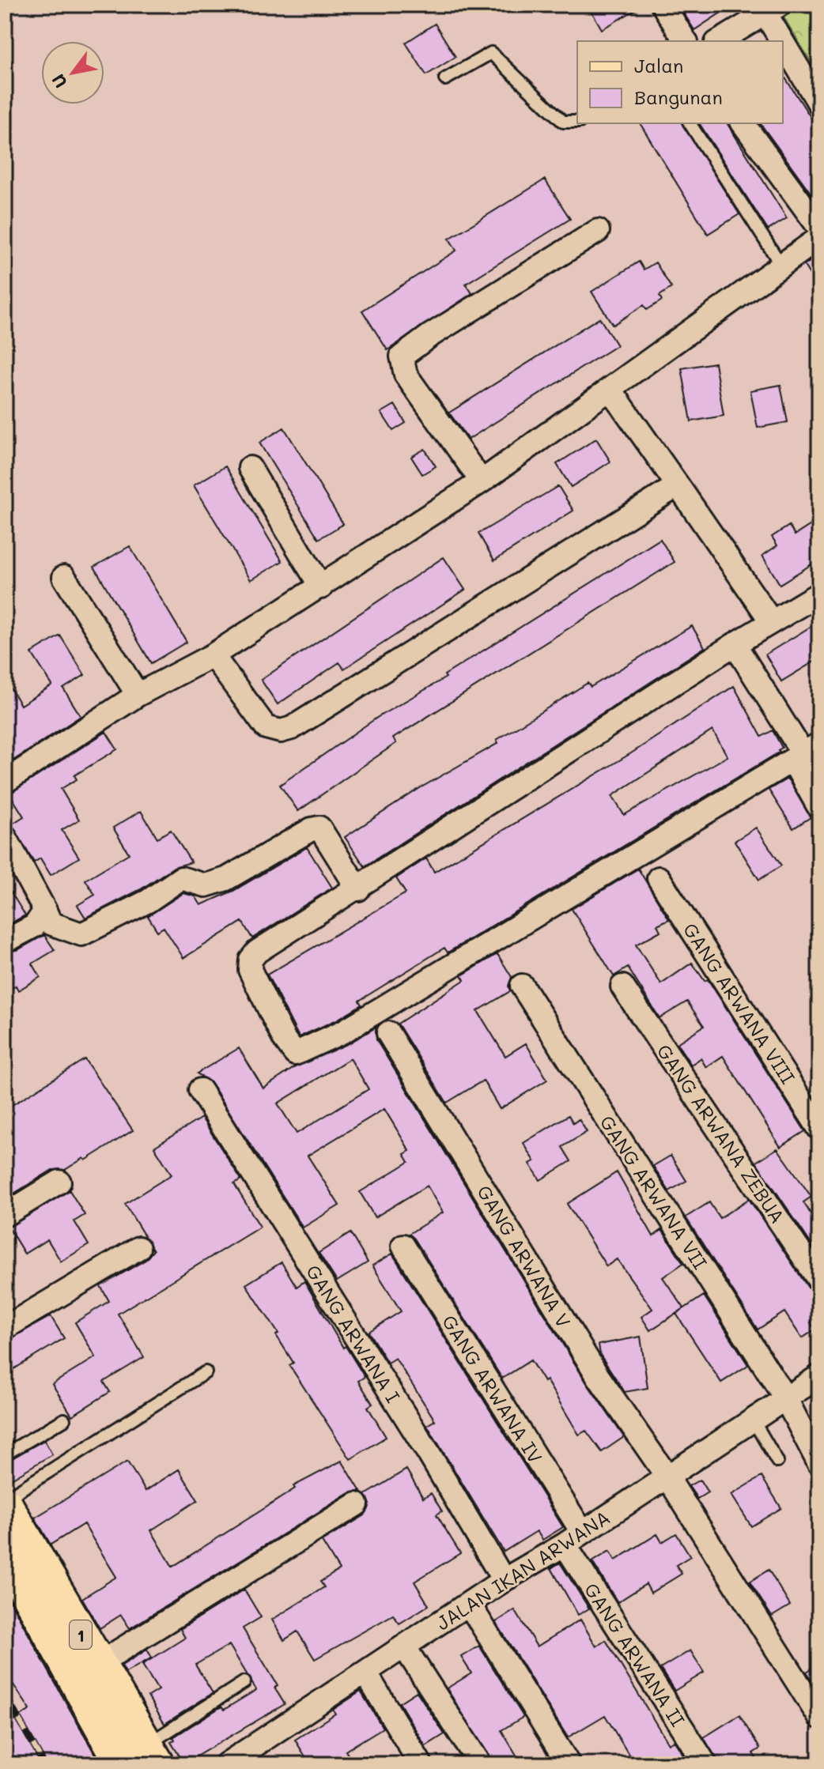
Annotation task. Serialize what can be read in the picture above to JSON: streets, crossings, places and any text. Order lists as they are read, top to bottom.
{
  "streets": {
    "main road": ["1"],
    "street": [
      "GANG ARWANA VIII",
      "GANG ARWANA ZEBUA",
      "GANG ARWANA VII",
      "GANG ARWANA V",
      "GANG ARWANA I",
      "GANG ARWANA IV",
      "JALAN IKAN ARWANA",
      "GANG ARWANA II"
    ]
  },
  "crossings": [
    ["GANG ARWANA VII", "JALAN IKAN ARWANA"],
    ["GANG ARWANA V", "JALAN IKAN ARWANA"],
    ["GANG ARWANA I", "JALAN IKAN ARWANA"],
    ["GANG ARWANA IV", "JALAN IKAN ARWANA"],
    ["GANG ARWANA IV", "GANG ARWANA II"],
    ["JALAN IKAN ARWANA", "GANG ARWANA II"]
  ],
  "legend": ["Jalan", "Bangunan"],
  "north": "bottom left"
}
